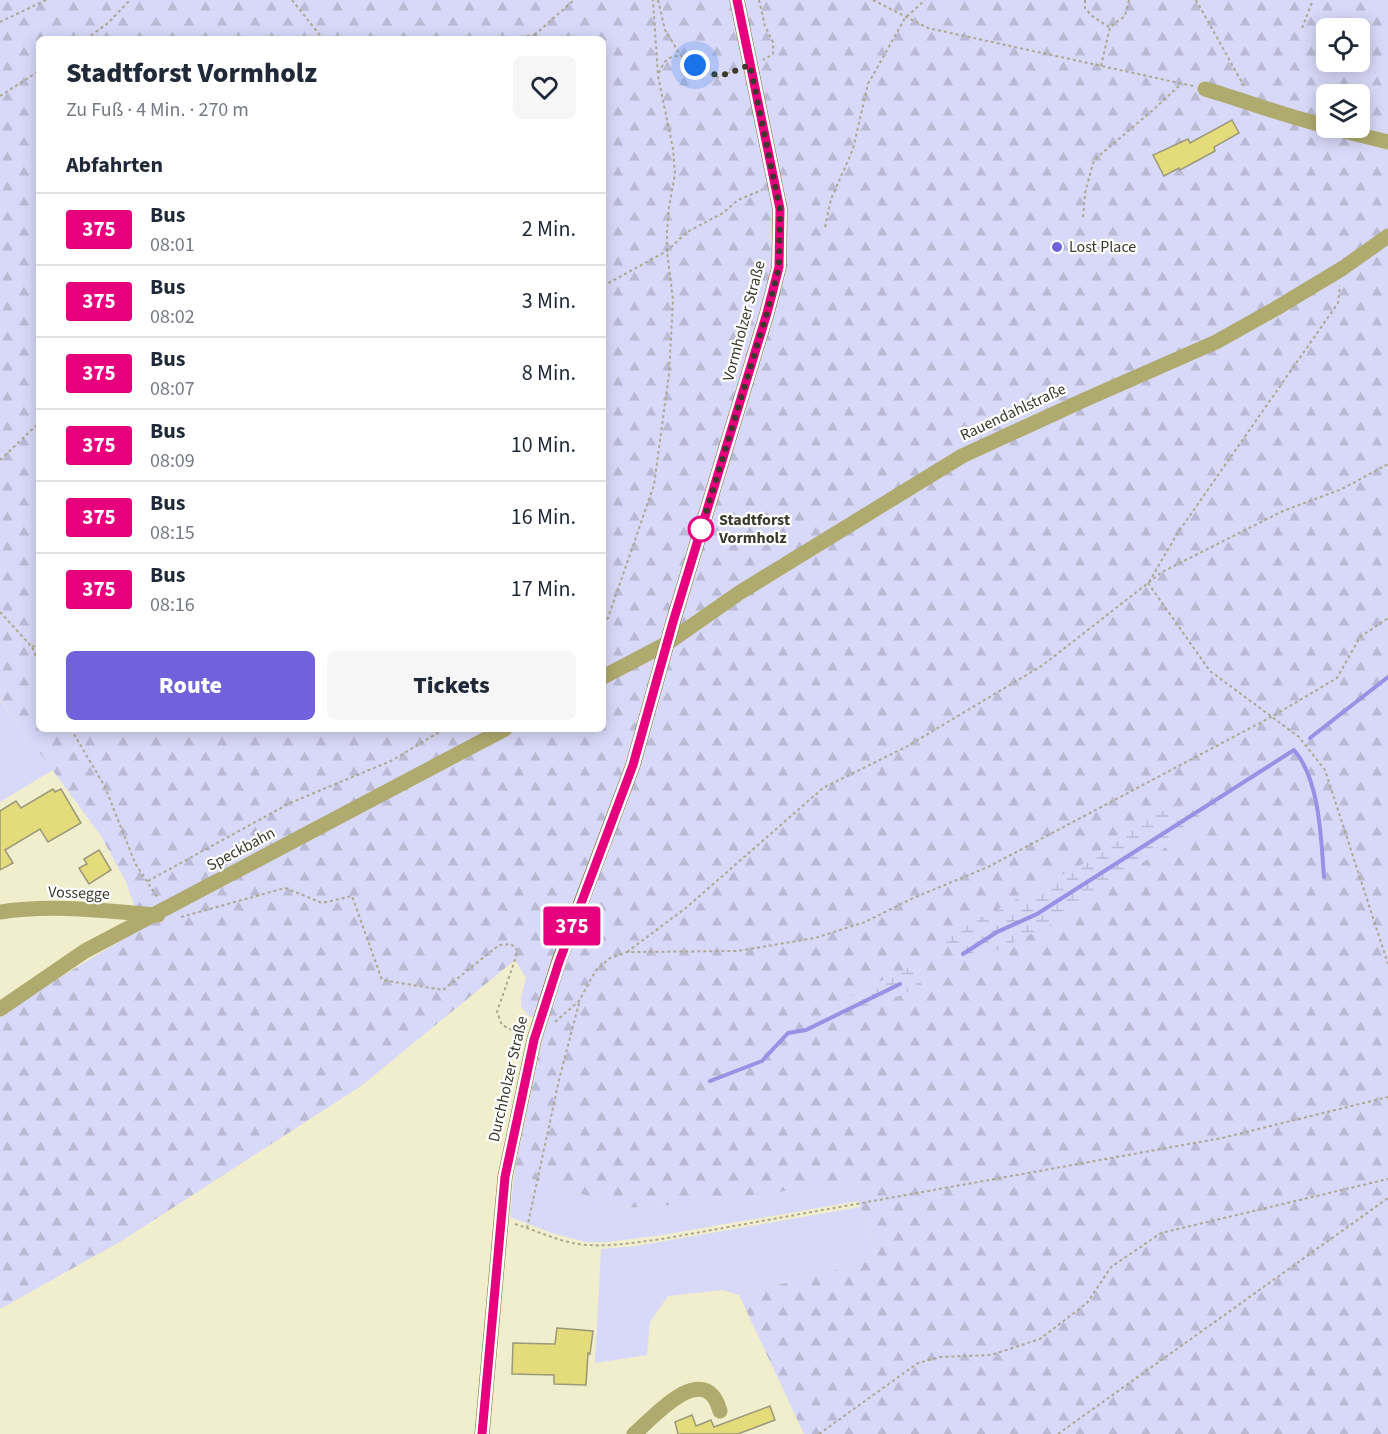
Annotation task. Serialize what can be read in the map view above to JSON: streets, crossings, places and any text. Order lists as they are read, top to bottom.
{
  "streets": {
    "main road": ["Vormholzer Straße", "Durchholzer Straße"],
    "street": ["Rauendahlstraße", "Speckbahn", "Vossegge"]
  },
  "crossings": [
    ["Vormholzer Straße", "Rauendahlstraße"],
    ["Vormholzer Straße", "Durchholzer Straße"],
    ["Rauendahlstraße", "Durchholzer Straße"],
    ["Speckbahn", "Vossegge"]
  ],
  "places": ["Lost Place", "Stadtforst Vormholz"],
  "lines": ["bus line 375"],
  "page": {
    "on_map": "375",
    "heading": [
      ["Stadtforst Vormholz", "Zu Fuß · 4 Min. · 270 m"],
      "Abfahrten"
    ],
    "list": [
      {
        "mark": "375",
        "name": "Bus",
        "note": "08:01",
        "value": "2 Min."
      },
      {
        "mark": "375",
        "name": "Bus",
        "note": "08:02",
        "value": "3 Min."
      },
      {
        "mark": "375",
        "name": "Bus",
        "note": "08:07",
        "value": "8 Min."
      },
      {
        "mark": "375",
        "name": "Bus",
        "note": "08:09",
        "value": "10 Min."
      },
      {
        "mark": "375",
        "name": "Bus",
        "note": "08:15",
        "value": "16 Min."
      },
      {
        "mark": "375",
        "name": "Bus",
        "note": "08:16",
        "value": "17 Min."
      }
    ],
    "buttons": ["Route", "Tickets"]
  }
}
